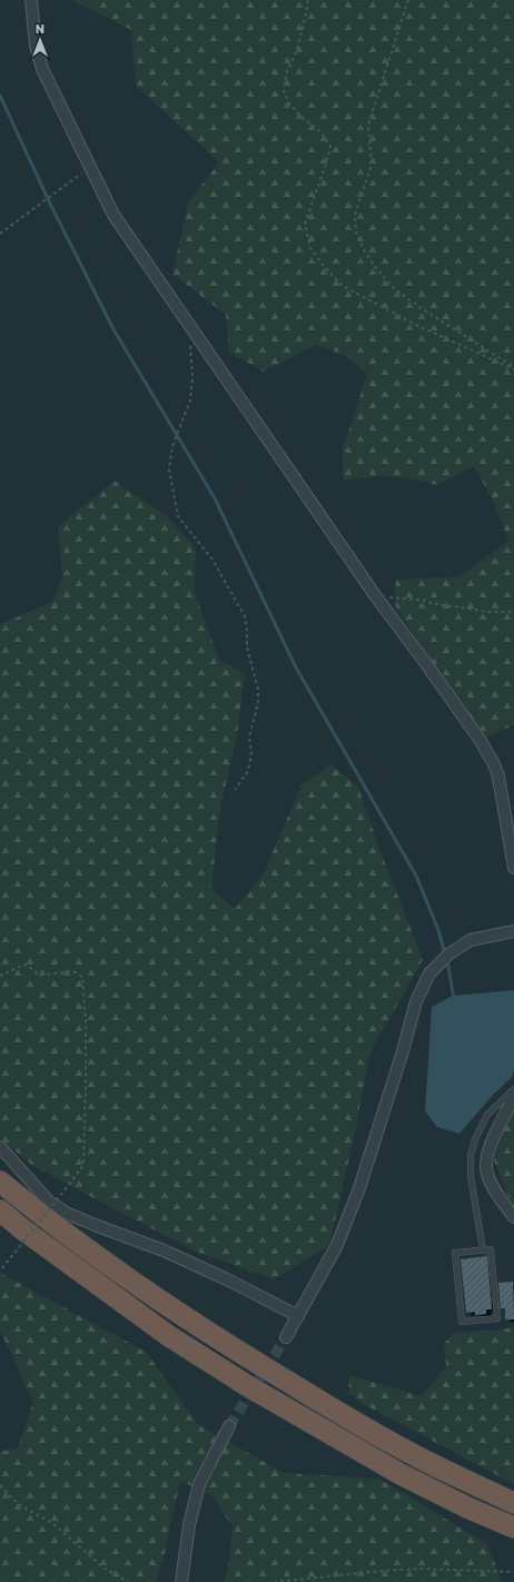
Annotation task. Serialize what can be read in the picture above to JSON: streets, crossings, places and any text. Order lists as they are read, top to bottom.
{
  "north": "top"
}
